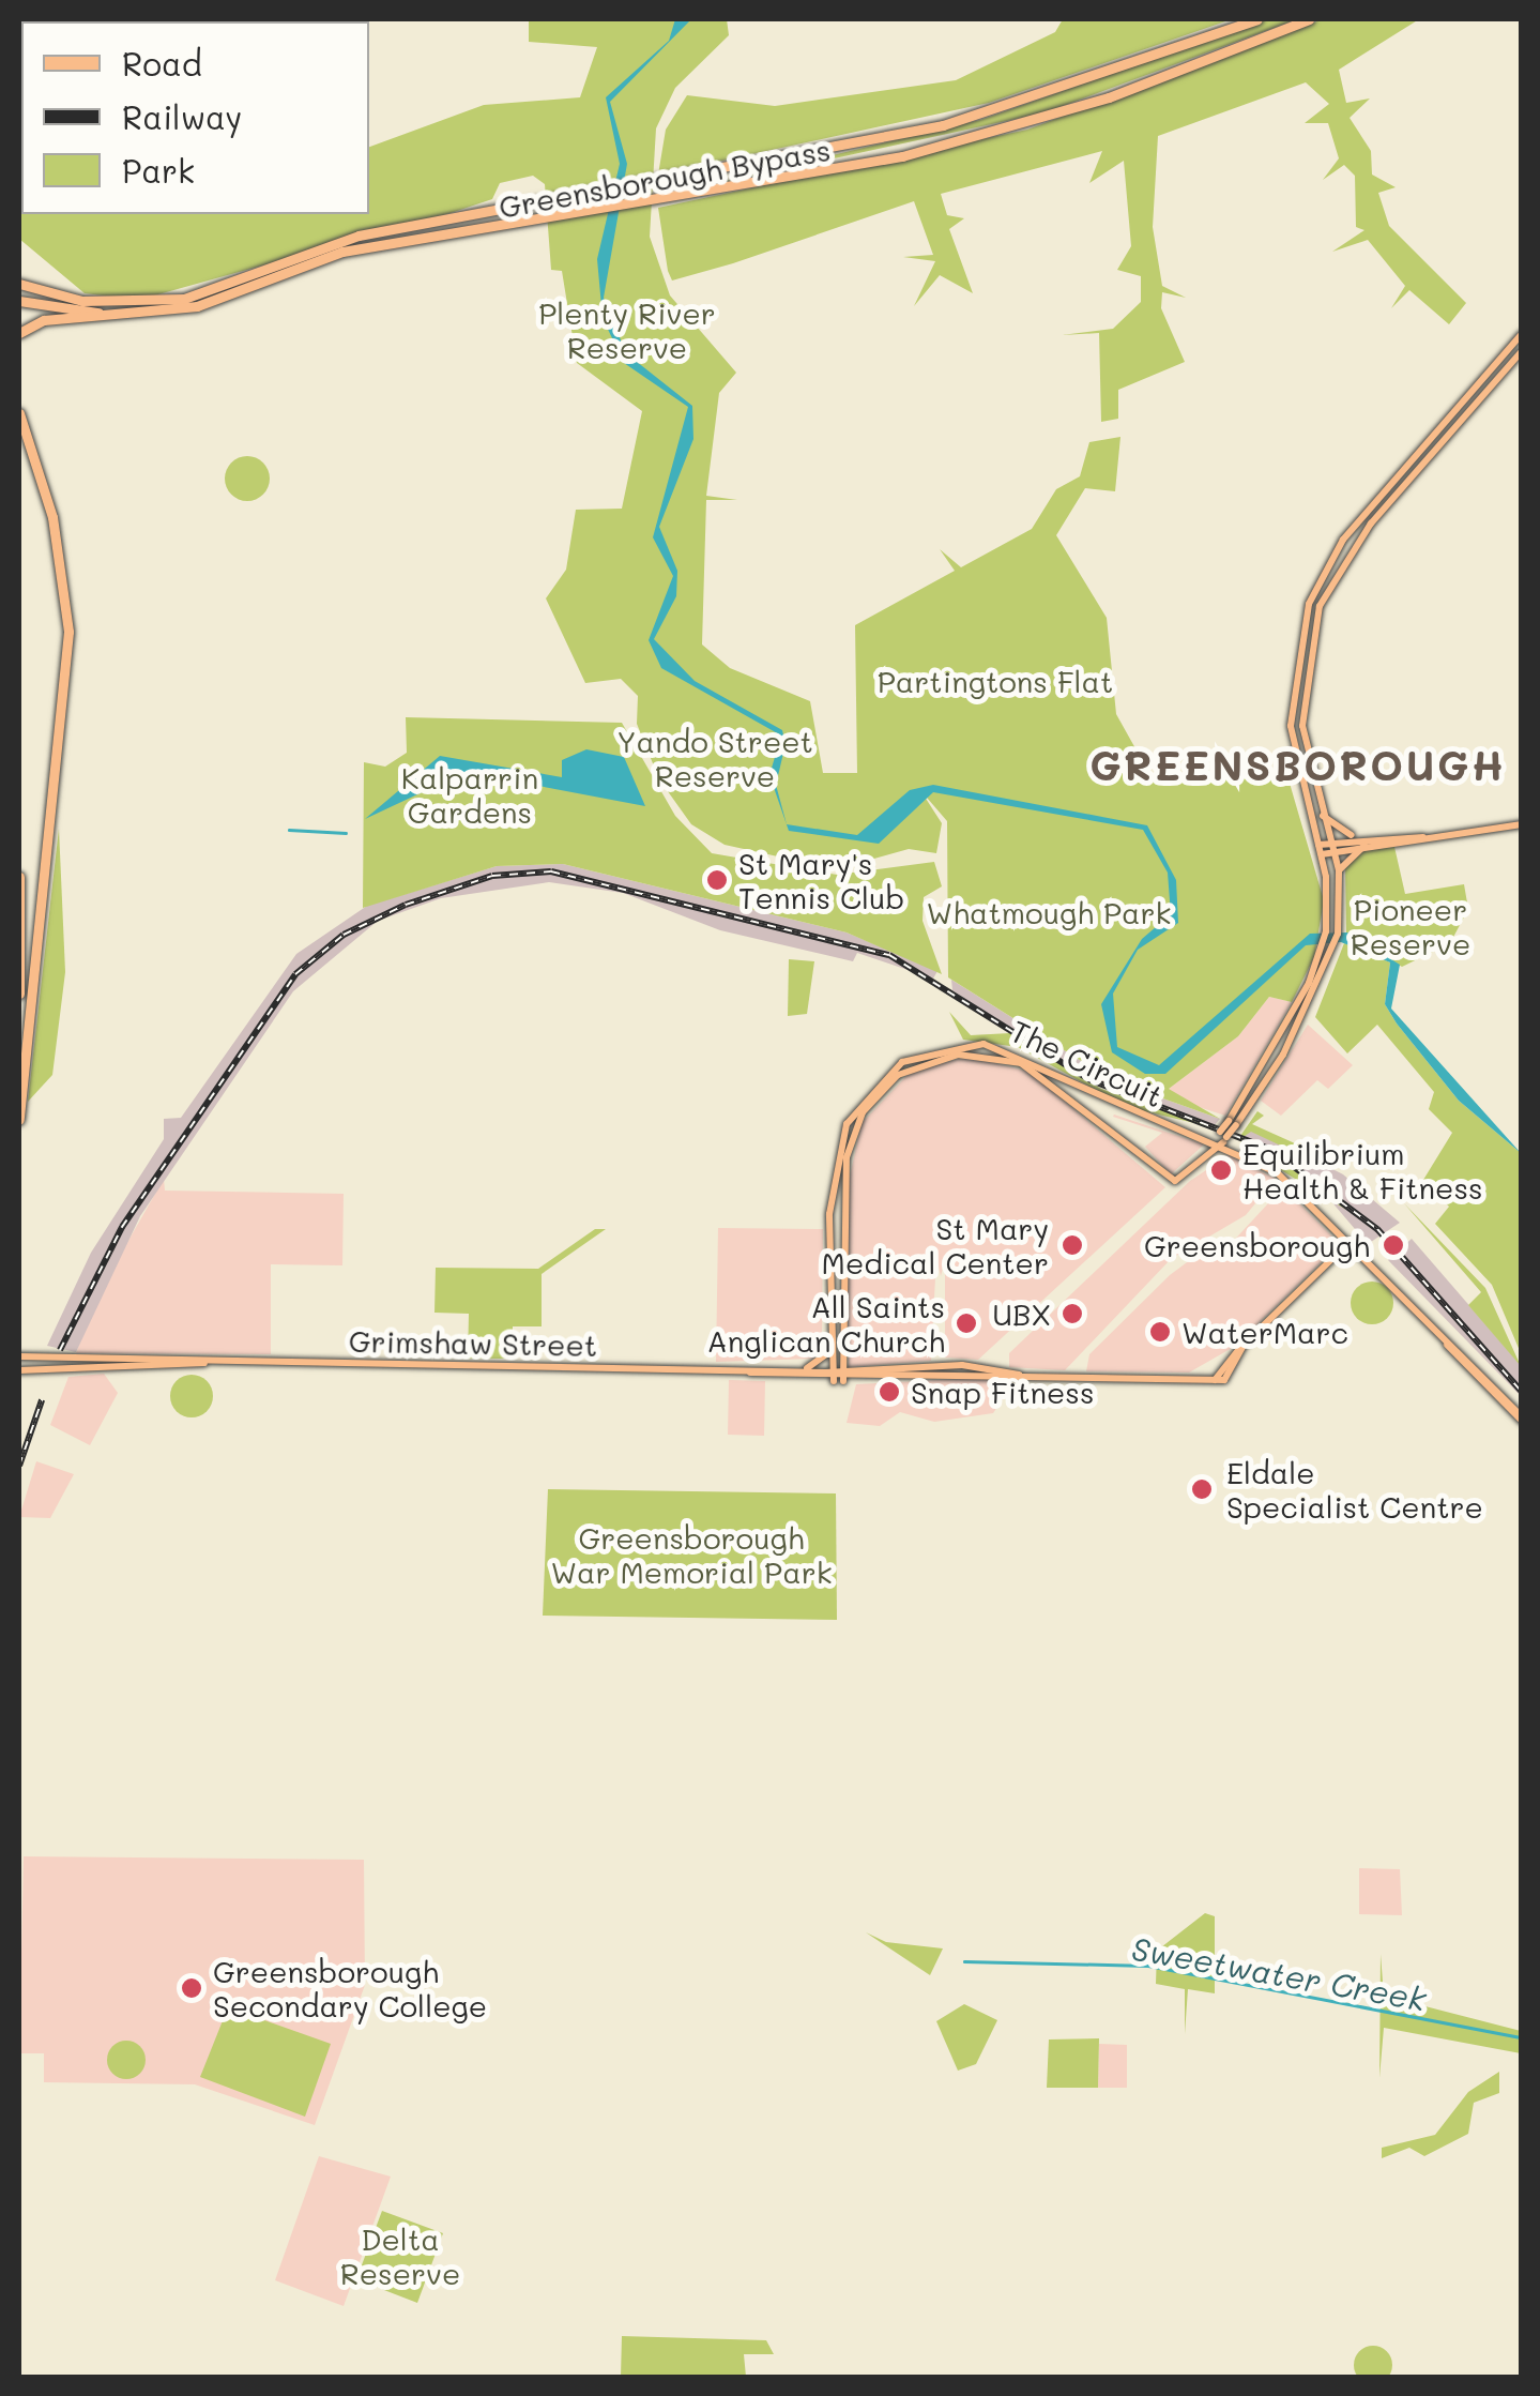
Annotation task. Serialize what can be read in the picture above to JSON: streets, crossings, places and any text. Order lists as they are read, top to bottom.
{
  "streets": {
    "highway": ["Greensborough Bypass"],
    "main road": ["The Circuit", "Grimshaw Street"]
  },
  "crossings": [
    ["The Circuit", "Grimshaw Street"]
  ],
  "districts": ["GREENSBOROUGH"],
  "water": ["Sweetwater Creek"],
  "parks": [
    "Plenty River Reserve",
    "Partingtons Flat",
    "Yando Street Reserve",
    "Kalparrin Gardens",
    "Pioneer Reserve",
    "Whatmough Park",
    "Greensborough War Memorial Park",
    "Delta Reserve"
  ],
  "places": [
    "St Mary's Tennis Club",
    "Equilibrium Health & Fitness",
    "St Mary Medical Center",
    "Greensborough",
    "UBX",
    "All Saints Anglican Church",
    "WaterMarc",
    "Snap Fitness",
    "Eldale Specialist Centre",
    "Greensborough Secondary College"
  ],
  "legend": ["Road", "Railway", "Park"]
}
